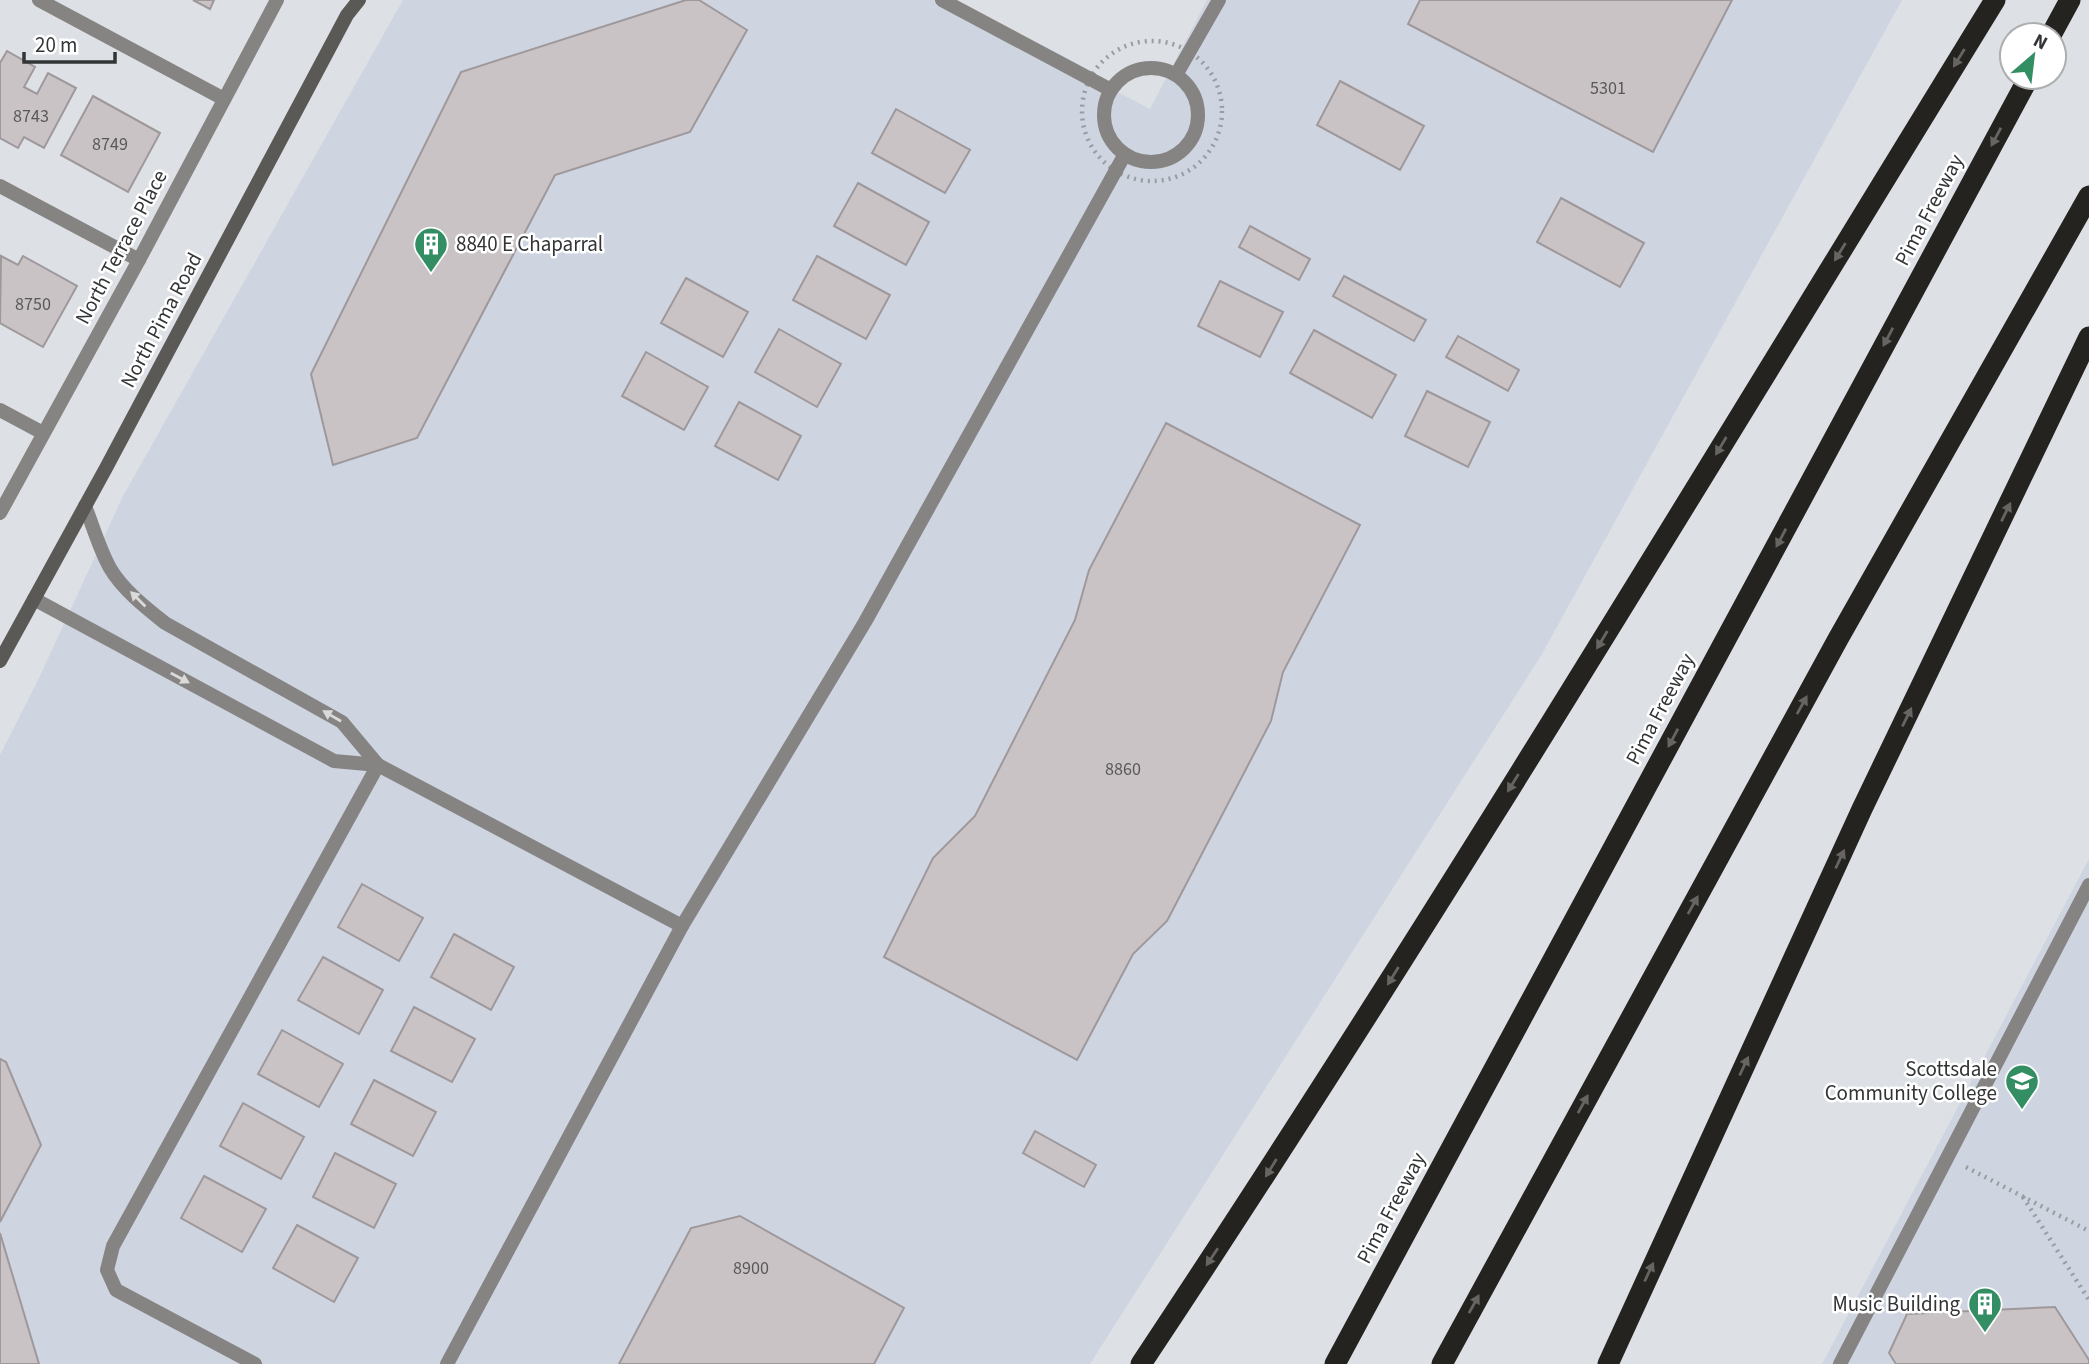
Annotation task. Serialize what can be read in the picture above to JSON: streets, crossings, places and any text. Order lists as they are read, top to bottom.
{
  "streets": {
    "highway": ["Pima Freeway"],
    "main road": ["North Pima Road"],
    "street": ["North Terrace Place"]
  },
  "places": {
    "building": ["8840 E Chaparral", "Music Building"],
    "school or university": ["Scottsdale Community College"]
  },
  "house_numbers": [
    "5301",
    "8743",
    "8749",
    "8750",
    "8860",
    "8900"
  ],
  "scale_bar": "20 m",
  "north": "top right"
}
